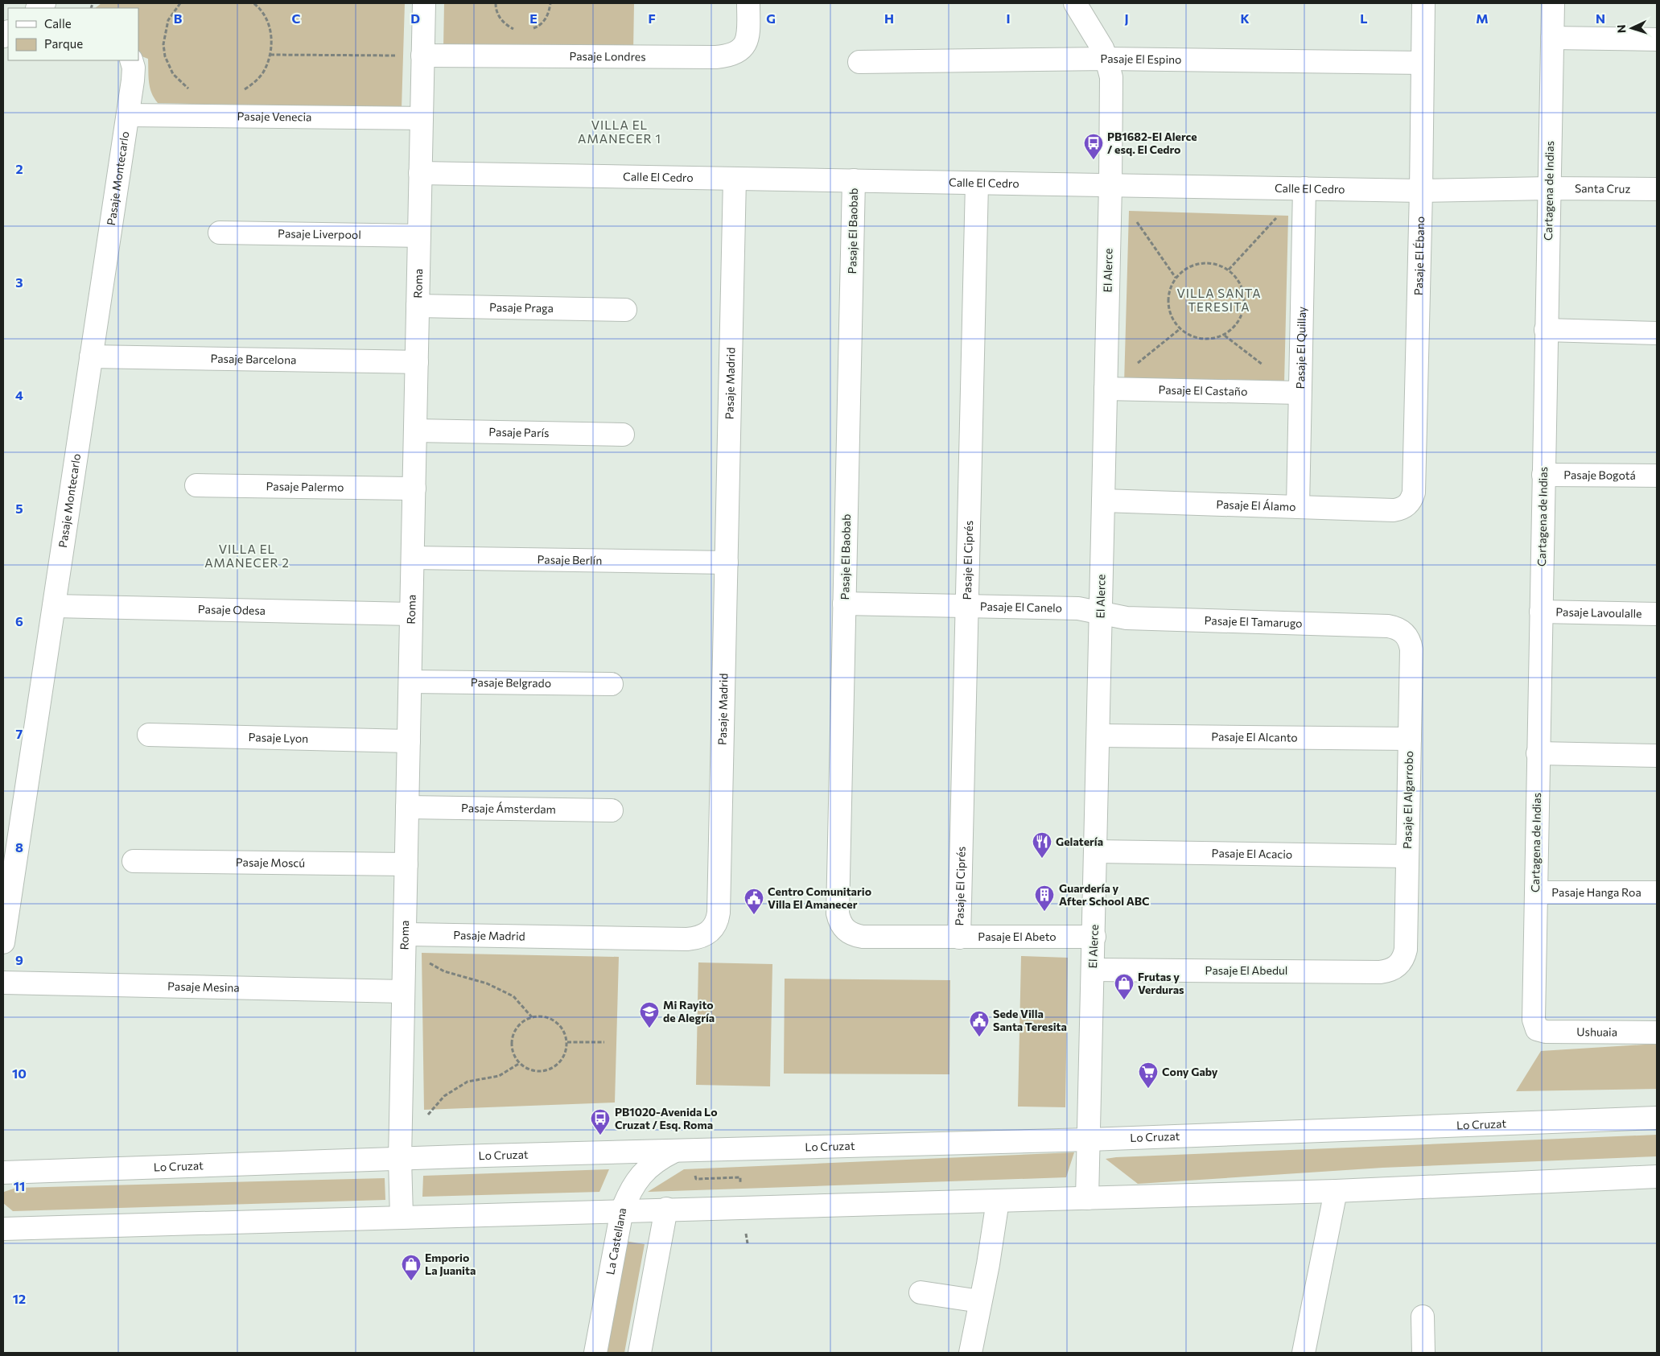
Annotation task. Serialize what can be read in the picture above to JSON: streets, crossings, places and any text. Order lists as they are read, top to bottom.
{
  "streets": {
    "street": [
      "Pasaje Londres",
      "Pasaje El Espino",
      "Pasaje Venecia",
      "Calle El Cedro",
      "Pasaje Montecarlo",
      "Santa Cruz",
      "Cartagena de Indias",
      "Pasaje El Baobab",
      "Pasaje Liverpool",
      "Pasaje El Ébano",
      "El Alerce",
      "Roma",
      "Pasaje Praga",
      "Pasaje El Quillay",
      "Pasaje Barcelona",
      "Pasaje Madrid",
      "Pasaje El Castaño",
      "Pasaje París",
      "Pasaje Bogotá",
      "Pasaje Palermo",
      "Pasaje El Álamo",
      "Pasaje Berlín",
      "Pasaje El Ciprés",
      "Pasaje El Canelo",
      "Pasaje Odesa",
      "Pasaje Lavoulalle",
      "Pasaje El Tamarugo",
      "Pasaje Belgrado",
      "Pasaje El Alcanto",
      "Pasaje Lyon",
      "Pasaje El Algarrobo",
      "Pasaje Ámsterdam",
      "Pasaje El Acacio",
      "Pasaje Moscú",
      "Pasaje Hanga Roa",
      "Pasaje El Abeto",
      "Pasaje El Abedul",
      "Pasaje Mesina",
      "Ushuaia",
      "Lo Cruzat",
      "La Castellana"
    ]
  },
  "crossings": [
    ["Pasaje Londres", "Roma"],
    ["Pasaje El Espino", "Pasaje El Ébano"],
    ["Pasaje El Espino", "El Alerce"],
    ["Pasaje Venecia", "Pasaje Montecarlo"],
    ["Pasaje Venecia", "Roma"],
    ["Calle El Cedro", "Santa Cruz"],
    ["Calle El Cedro", "Cartagena de Indias"],
    ["Calle El Cedro", "Pasaje El Baobab"],
    ["Calle El Cedro", "Pasaje El Ébano"],
    ["Calle El Cedro", "El Alerce"],
    ["Calle El Cedro", "Roma"],
    ["Calle El Cedro", "Pasaje El Quillay"],
    ["Calle El Cedro", "Pasaje Madrid"],
    ["Calle El Cedro", "Pasaje El Ciprés"],
    ["Pasaje Montecarlo", "Pasaje Barcelona"],
    ["Pasaje Montecarlo", "Pasaje Odesa"],
    ["Santa Cruz", "Cartagena de Indias"],
    ["Cartagena de Indias", "Pasaje Bogotá"],
    ["Cartagena de Indias", "Pasaje Lavoulalle"],
    ["Cartagena de Indias", "Pasaje Hanga Roa"],
    ["Cartagena de Indias", "Ushuaia"],
    ["Pasaje El Baobab", "Pasaje El Canelo"],
    ["Pasaje El Baobab", "Pasaje El Abeto"],
    ["Pasaje Liverpool", "Roma"],
    ["Pasaje El Ébano", "Pasaje El Álamo"],
    ["El Alerce", "Pasaje El Castaño"],
    ["El Alerce", "Pasaje El Álamo"],
    ["El Alerce", "Pasaje El Canelo"],
    ["El Alerce", "Pasaje El Tamarugo"],
    ["El Alerce", "Pasaje El Alcanto"],
    ["El Alerce", "Pasaje El Acacio"],
    ["El Alerce", "Pasaje El Abeto"],
    ["El Alerce", "Pasaje El Abedul"],
    ["El Alerce", "Lo Cruzat"],
    ["Roma", "Pasaje Praga"],
    ["Roma", "Pasaje Barcelona"],
    ["Roma", "Pasaje Madrid"],
    ["Roma", "Pasaje París"],
    ["Roma", "Pasaje Palermo"],
    ["Roma", "Pasaje Berlín"],
    ["Roma", "Pasaje Odesa"],
    ["Roma", "Pasaje Belgrado"],
    ["Roma", "Pasaje Lyon"],
    ["Roma", "Pasaje Ámsterdam"],
    ["Roma", "Pasaje Moscú"],
    ["Roma", "Pasaje Mesina"],
    ["Roma", "Lo Cruzat"],
    ["Pasaje El Quillay", "Pasaje El Castaño"],
    ["Pasaje El Quillay", "Pasaje El Álamo"],
    ["Pasaje Madrid", "Pasaje Berlín"],
    ["Pasaje El Ciprés", "Pasaje El Canelo"],
    ["Pasaje El Ciprés", "Pasaje El Abeto"],
    ["Pasaje El Canelo", "Pasaje El Tamarugo"],
    ["Pasaje El Tamarugo", "Pasaje El Algarrobo"],
    ["Pasaje El Alcanto", "Pasaje El Algarrobo"],
    ["Pasaje El Algarrobo", "Pasaje El Acacio"],
    ["Pasaje El Algarrobo", "Pasaje El Abedul"],
    ["Lo Cruzat", "La Castellana"]
  ],
  "districts": ["VILLA EL AMANECER 1", "VILLA SANTA TERESITA", "VILLA EL AMANECER 2"],
  "places": {
    "bus stop": ["PB1682-El Alerce / esq. El Cedro", "PB1020-Avenida Lo Cruzat / Esq. Roma"],
    "restaurant": ["Gelatería"],
    "building": ["Guardería y After School ABC"],
    "public building": ["Centro Comunitario Villa El Amanecer", "Sede Villa Santa Teresita"],
    "shop": ["Frutas y Verduras", "Emporio La Juanita"],
    "school or university": ["Mi Rayito de Alegría"],
    "supermarket": ["Cony Gaby"]
  },
  "legend": ["Calle", "Parque"],
  "north": "left",
  "grid": {
    "columns": [
      "B",
      "C",
      "D",
      "E",
      "F",
      "G",
      "H",
      "I",
      "J",
      "K",
      "L",
      "M",
      "N"
    ],
    "rows": [
      "2",
      "3",
      "4",
      "5",
      "6",
      "7",
      "8",
      "9",
      "10",
      "11",
      "12"
    ]
  }
}
